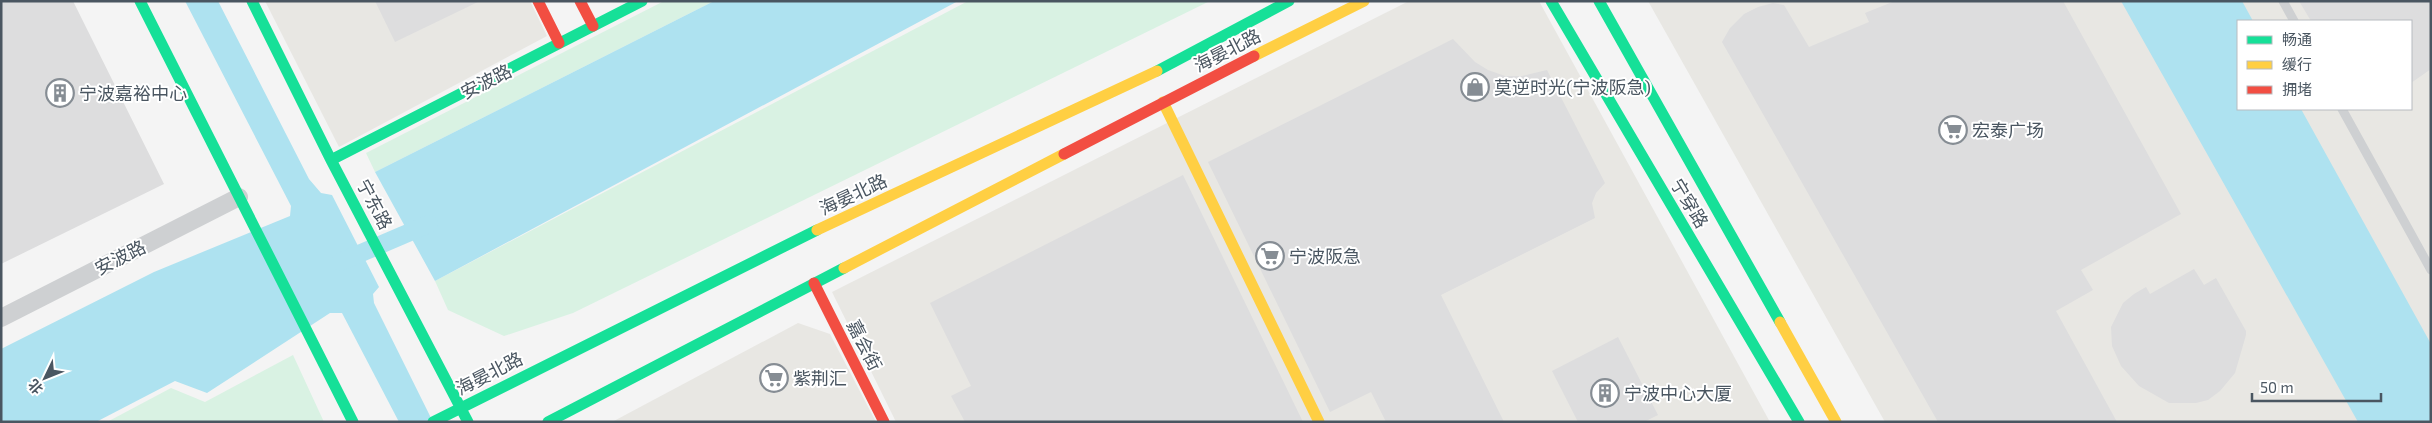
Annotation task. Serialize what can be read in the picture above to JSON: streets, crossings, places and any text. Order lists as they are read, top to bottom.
{
  "streets": {
    "main road": [
      "海晏北路",
      "安波路",
      "宁穿路",
      "宁东路",
      "嘉会街"
    ]
  },
  "crossings": [
    ["海晏北路", "宁东路"],
    ["海晏北路", "嘉会街"],
    ["安波路", "宁东路"]
  ],
  "places": {
    "shop": ["莫逆时光(宁波阪急)"],
    "building": ["宁波嘉裕中心", "宁波中心大厦"],
    "supermarket": ["宏泰广场", "宁波阪急", "紫荆汇"]
  },
  "legend": ["畅通", "缓行", "拥堵"],
  "scale_bar": "50 m",
  "north": "bottom left"
}
